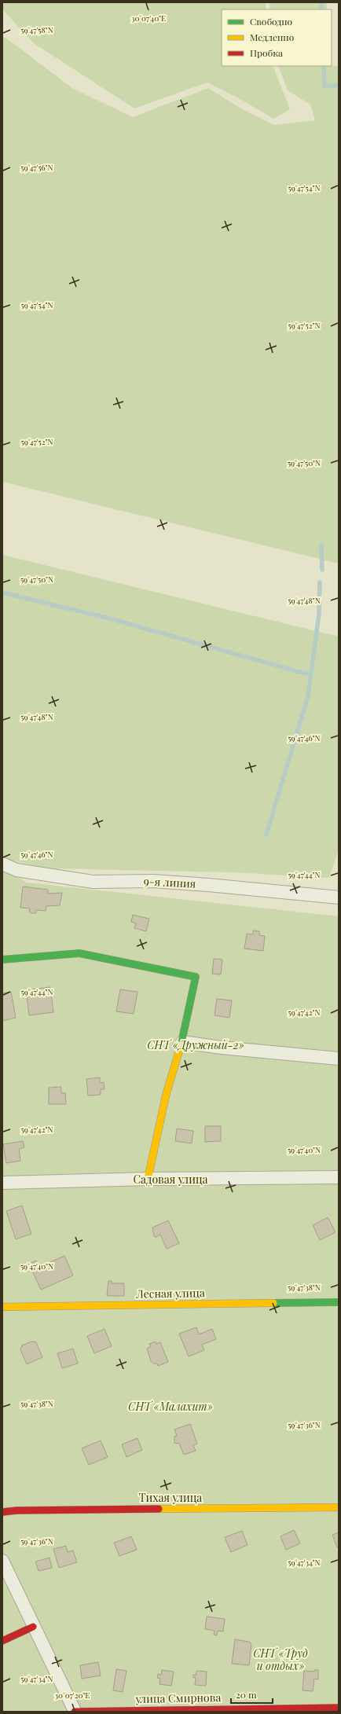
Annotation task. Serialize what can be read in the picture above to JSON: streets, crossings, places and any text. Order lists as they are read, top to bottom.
{
  "streets": {
    "street": [
      "9-я линия",
      "Садовая улица",
      "Лесная улица",
      "Тихая улица",
      "улица Смирнова"
    ]
  },
  "parks": ["СНТ «Дружный-2»", "СНТ «Малахит»", "СНТ «Труд и отдых»"],
  "legend": ["Свободно", "Медленно", "Пробка"],
  "scale_bar": "20 m",
  "coordinates": [
    "30°07'40\"E",
    "59°47'58\"N",
    "59°47'56\"N",
    "59°47'54\"N",
    "59°47'52\"N",
    "59°47'50\"N",
    "59°47'48\"N",
    "59°47'46\"N",
    "59°47'44\"N",
    "59°47'42\"N",
    "59°47'40\"N",
    "59°47'38\"N",
    "59°47'36\"N",
    "59°47'34\"N",
    "30°07'20\"E"
  ]
}
